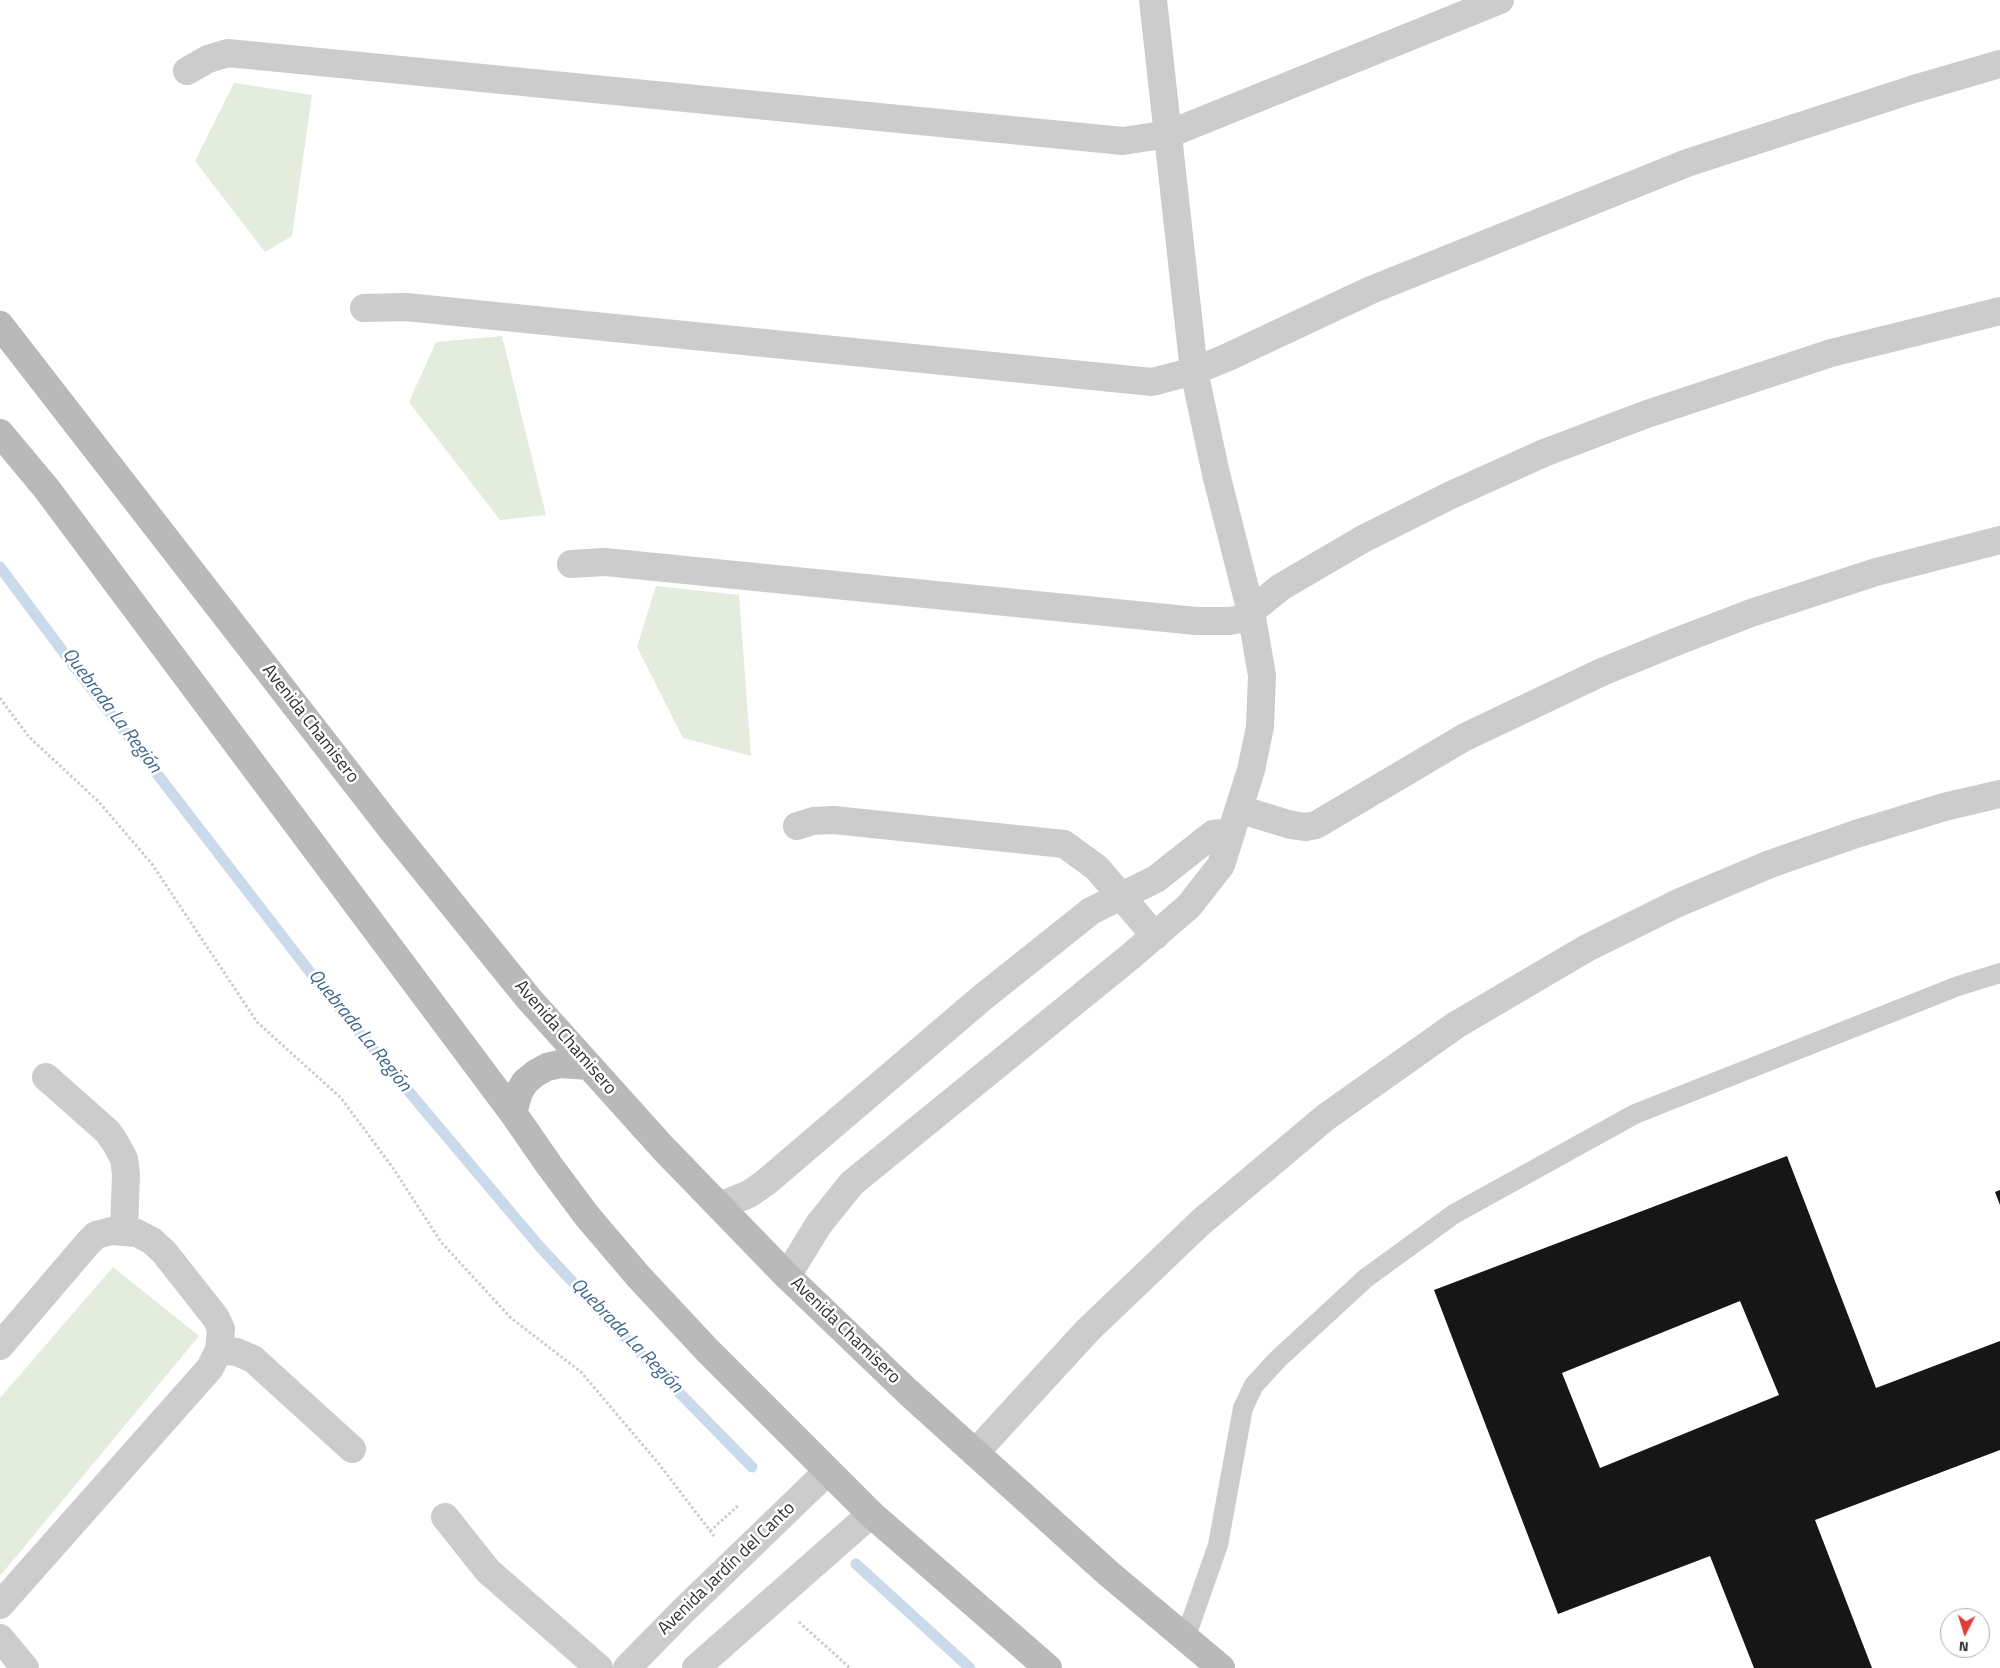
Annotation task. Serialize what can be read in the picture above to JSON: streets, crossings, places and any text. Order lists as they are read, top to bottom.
{
  "streets": {
    "street": ["Avenida Chamisero", "Avenida Jardín del Canto"]
  },
  "water": ["Quebrada La Región"],
  "north": "bottom"
}
